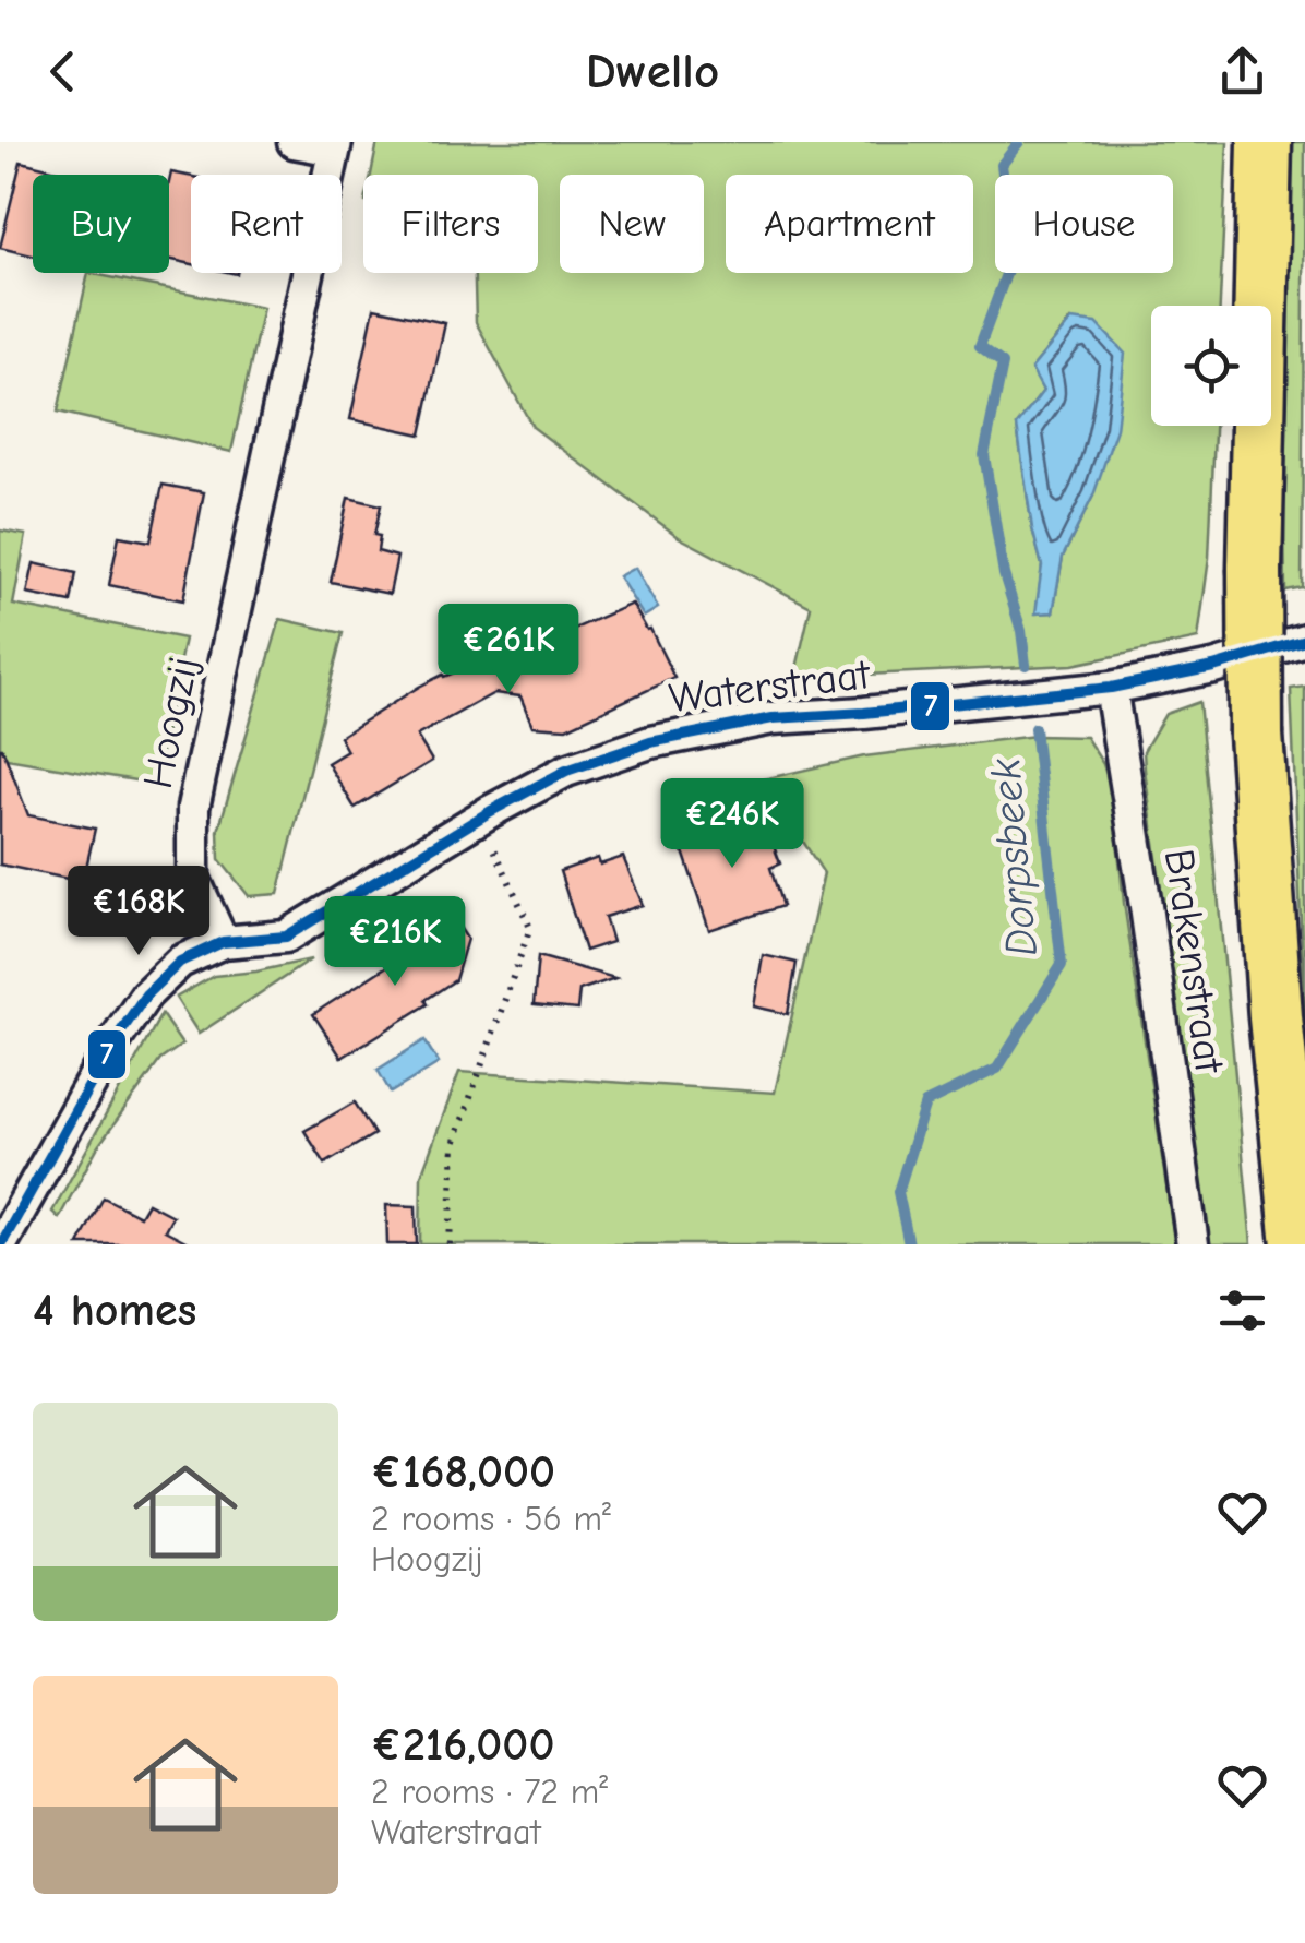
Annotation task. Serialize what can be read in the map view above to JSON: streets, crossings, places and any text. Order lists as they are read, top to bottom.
{
  "streets": {
    "street": ["Waterstraat", "Hoogzij", "Brakenstraat"]
  },
  "crossings": [
    ["Waterstraat", "Hoogzij"],
    ["Waterstraat", "Brakenstraat"]
  ],
  "water": ["Dorpsbeek"],
  "lines": ["transit line 7"],
  "page": {
    "header": "Dwello",
    "chip": [
      "Buy",
      "Rent",
      "Filters",
      "New",
      "Apartment",
      "House"
    ],
    "price": [
      "€261K",
      "€246K",
      "€168K",
      "€216K"
    ],
    "heading": "4 homes",
    "list": [
      {
        "name": "€168,000",
        "note": "2 rooms · 56 m² · Hoogzij"
      },
      {
        "name": "€216,000",
        "note": "2 rooms · 72 m² · Waterstraat"
      }
    ]
  }
}
